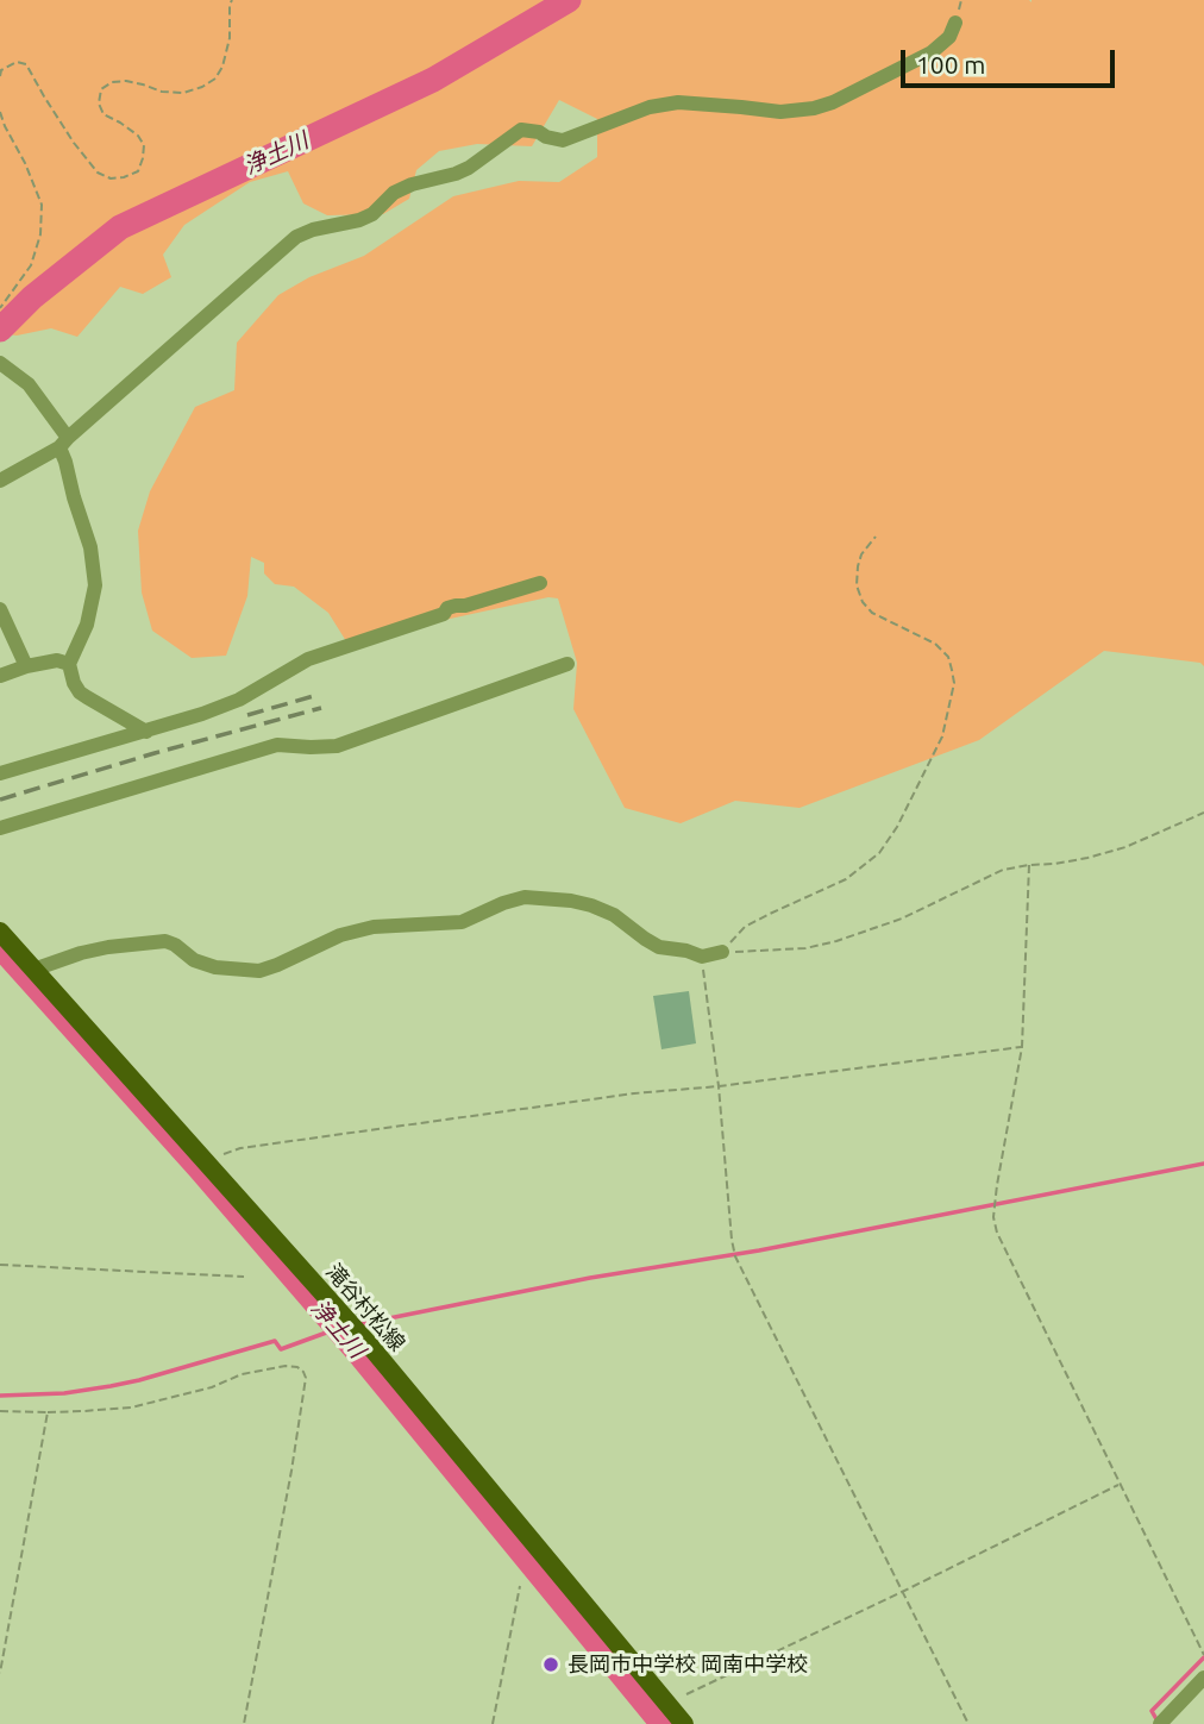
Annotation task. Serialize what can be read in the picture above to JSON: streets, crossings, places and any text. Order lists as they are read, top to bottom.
{
  "streets": {
    "main road": ["滝谷村松線"]
  },
  "water": ["浄土川"],
  "places": ["長岡市中学校 岡南中学校"],
  "scale_bar": "100 m"
}
